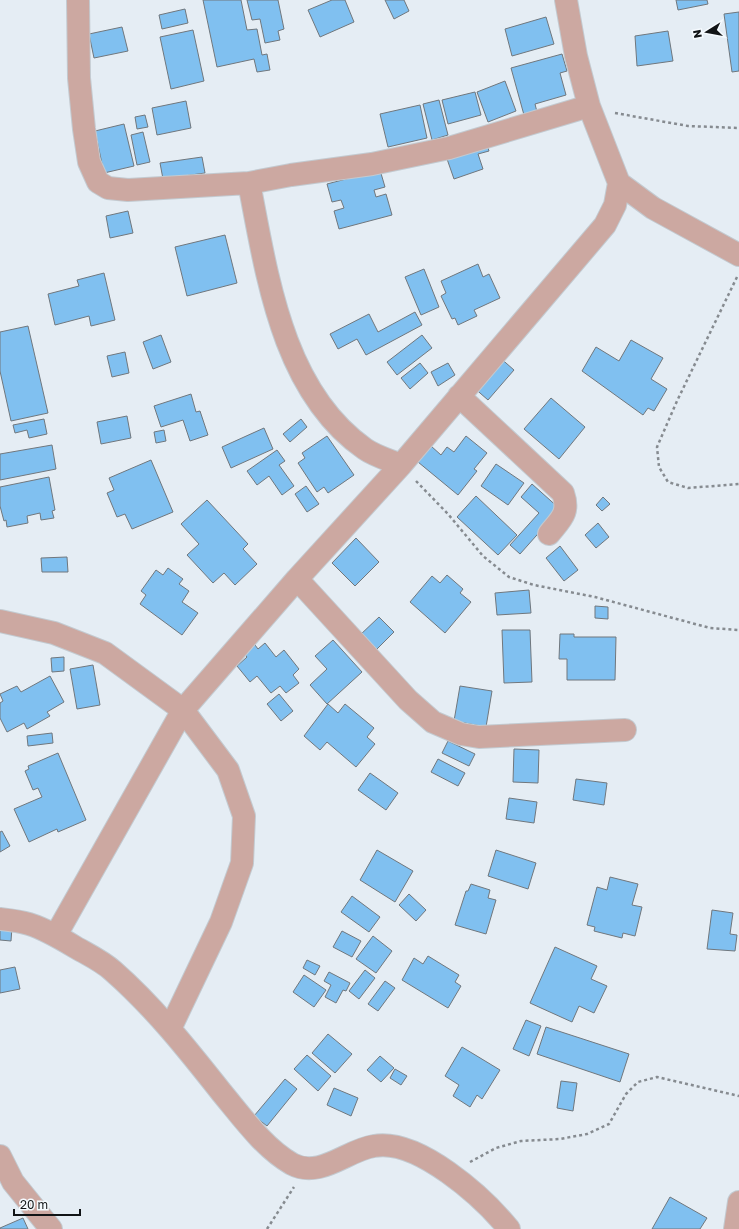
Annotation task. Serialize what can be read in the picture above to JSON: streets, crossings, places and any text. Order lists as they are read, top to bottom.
{
  "scale_bar": "20 m",
  "north": "left"
}
